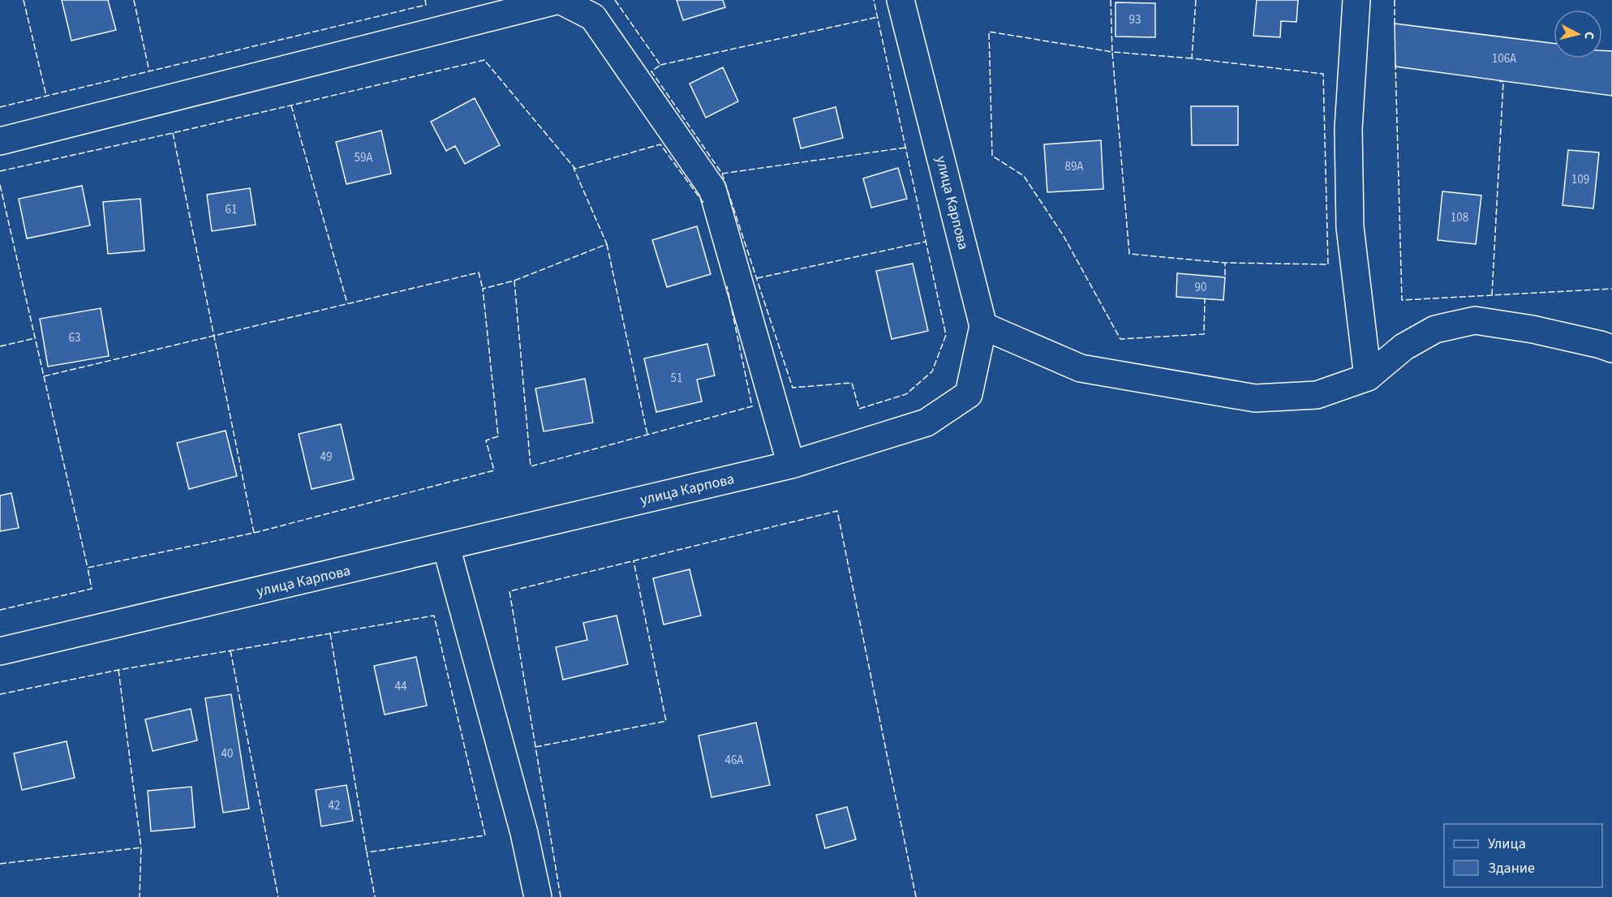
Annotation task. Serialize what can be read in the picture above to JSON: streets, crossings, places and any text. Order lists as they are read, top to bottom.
{
  "streets": {
    "street": ["улица Карпова"]
  },
  "house_numbers": [
    "93",
    "106А",
    "59А",
    "89А",
    "109",
    "61",
    "108",
    "90",
    "63",
    "51",
    "49",
    "44",
    "40",
    "46А",
    "42"
  ],
  "legend": ["Улица", "Здание"],
  "north": "right"
}
